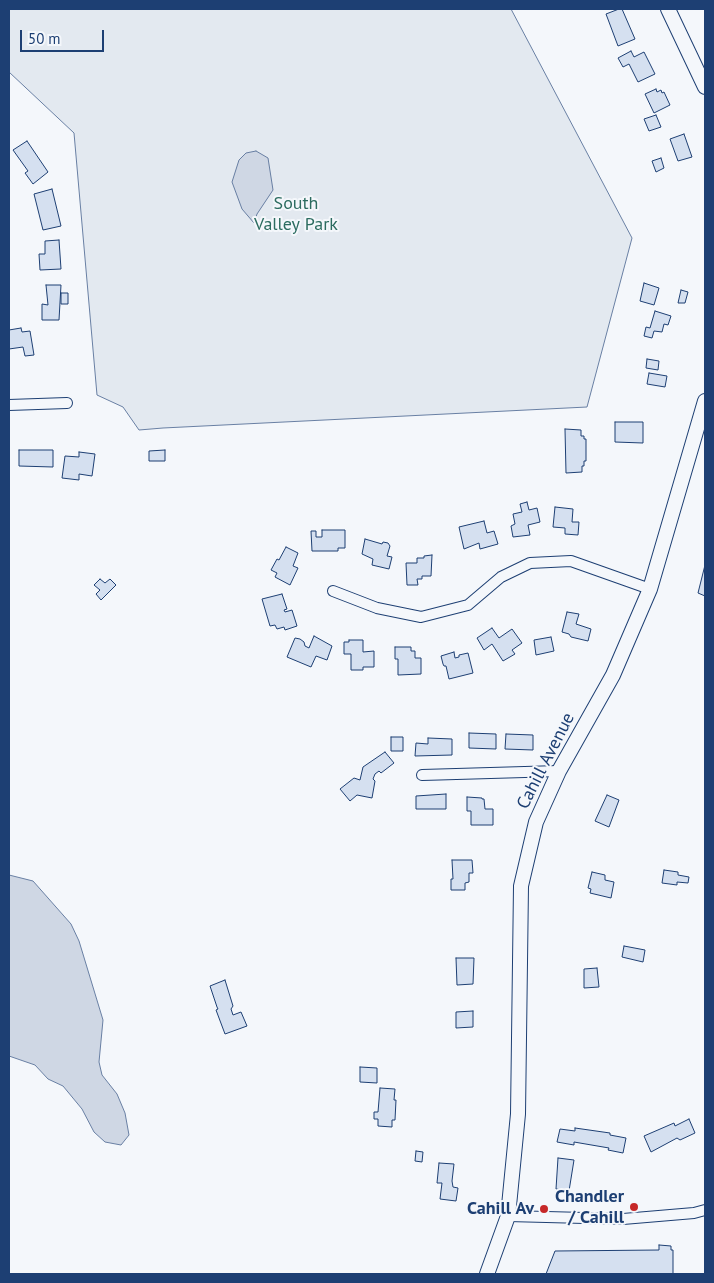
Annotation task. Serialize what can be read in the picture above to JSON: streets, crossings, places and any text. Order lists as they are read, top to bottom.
{
  "streets": {
    "street": ["Cahill Avenue"]
  },
  "parks": ["South Valley Park"],
  "places": ["Chandler / Cahill", "Cahill Av"],
  "scale_bar": "50 m"
}
